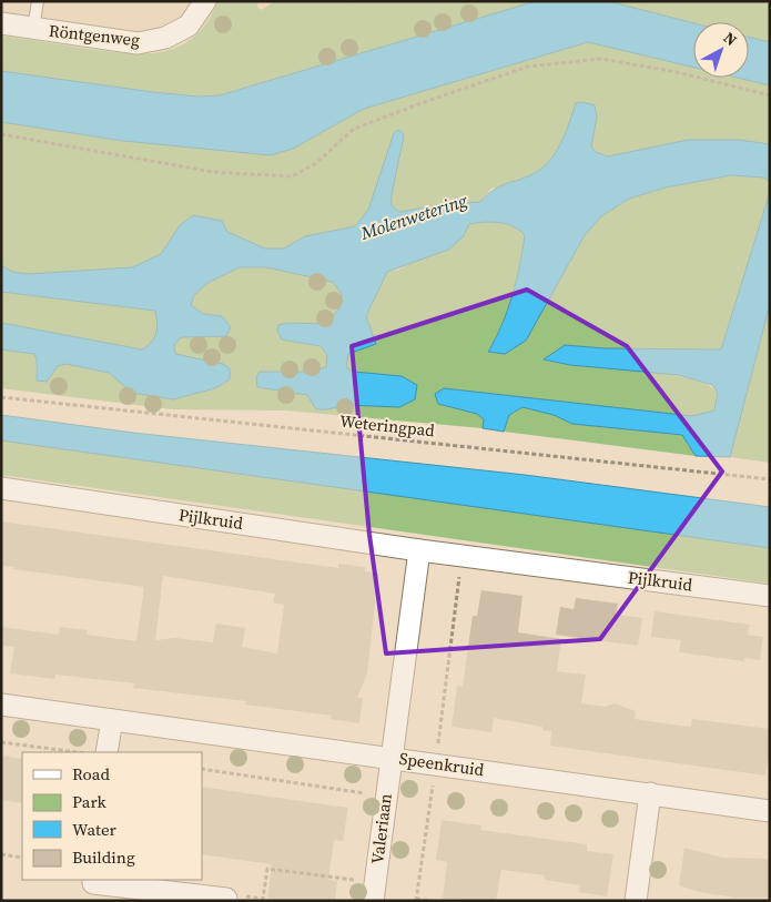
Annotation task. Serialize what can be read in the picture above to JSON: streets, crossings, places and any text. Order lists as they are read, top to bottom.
{
  "streets": {
    "street": [
      "Röntgenweg",
      "Pijlkruid",
      "Speenkruid",
      "Valeriaan"
    ],
    "path": ["Weteringpad"]
  },
  "crossings": [
    ["Speenkruid", "Valeriaan"]
  ],
  "water": ["Molenwetering"],
  "legend": [
    "Road",
    "Park",
    "Water",
    "Building"
  ],
  "north": "top right"
}
